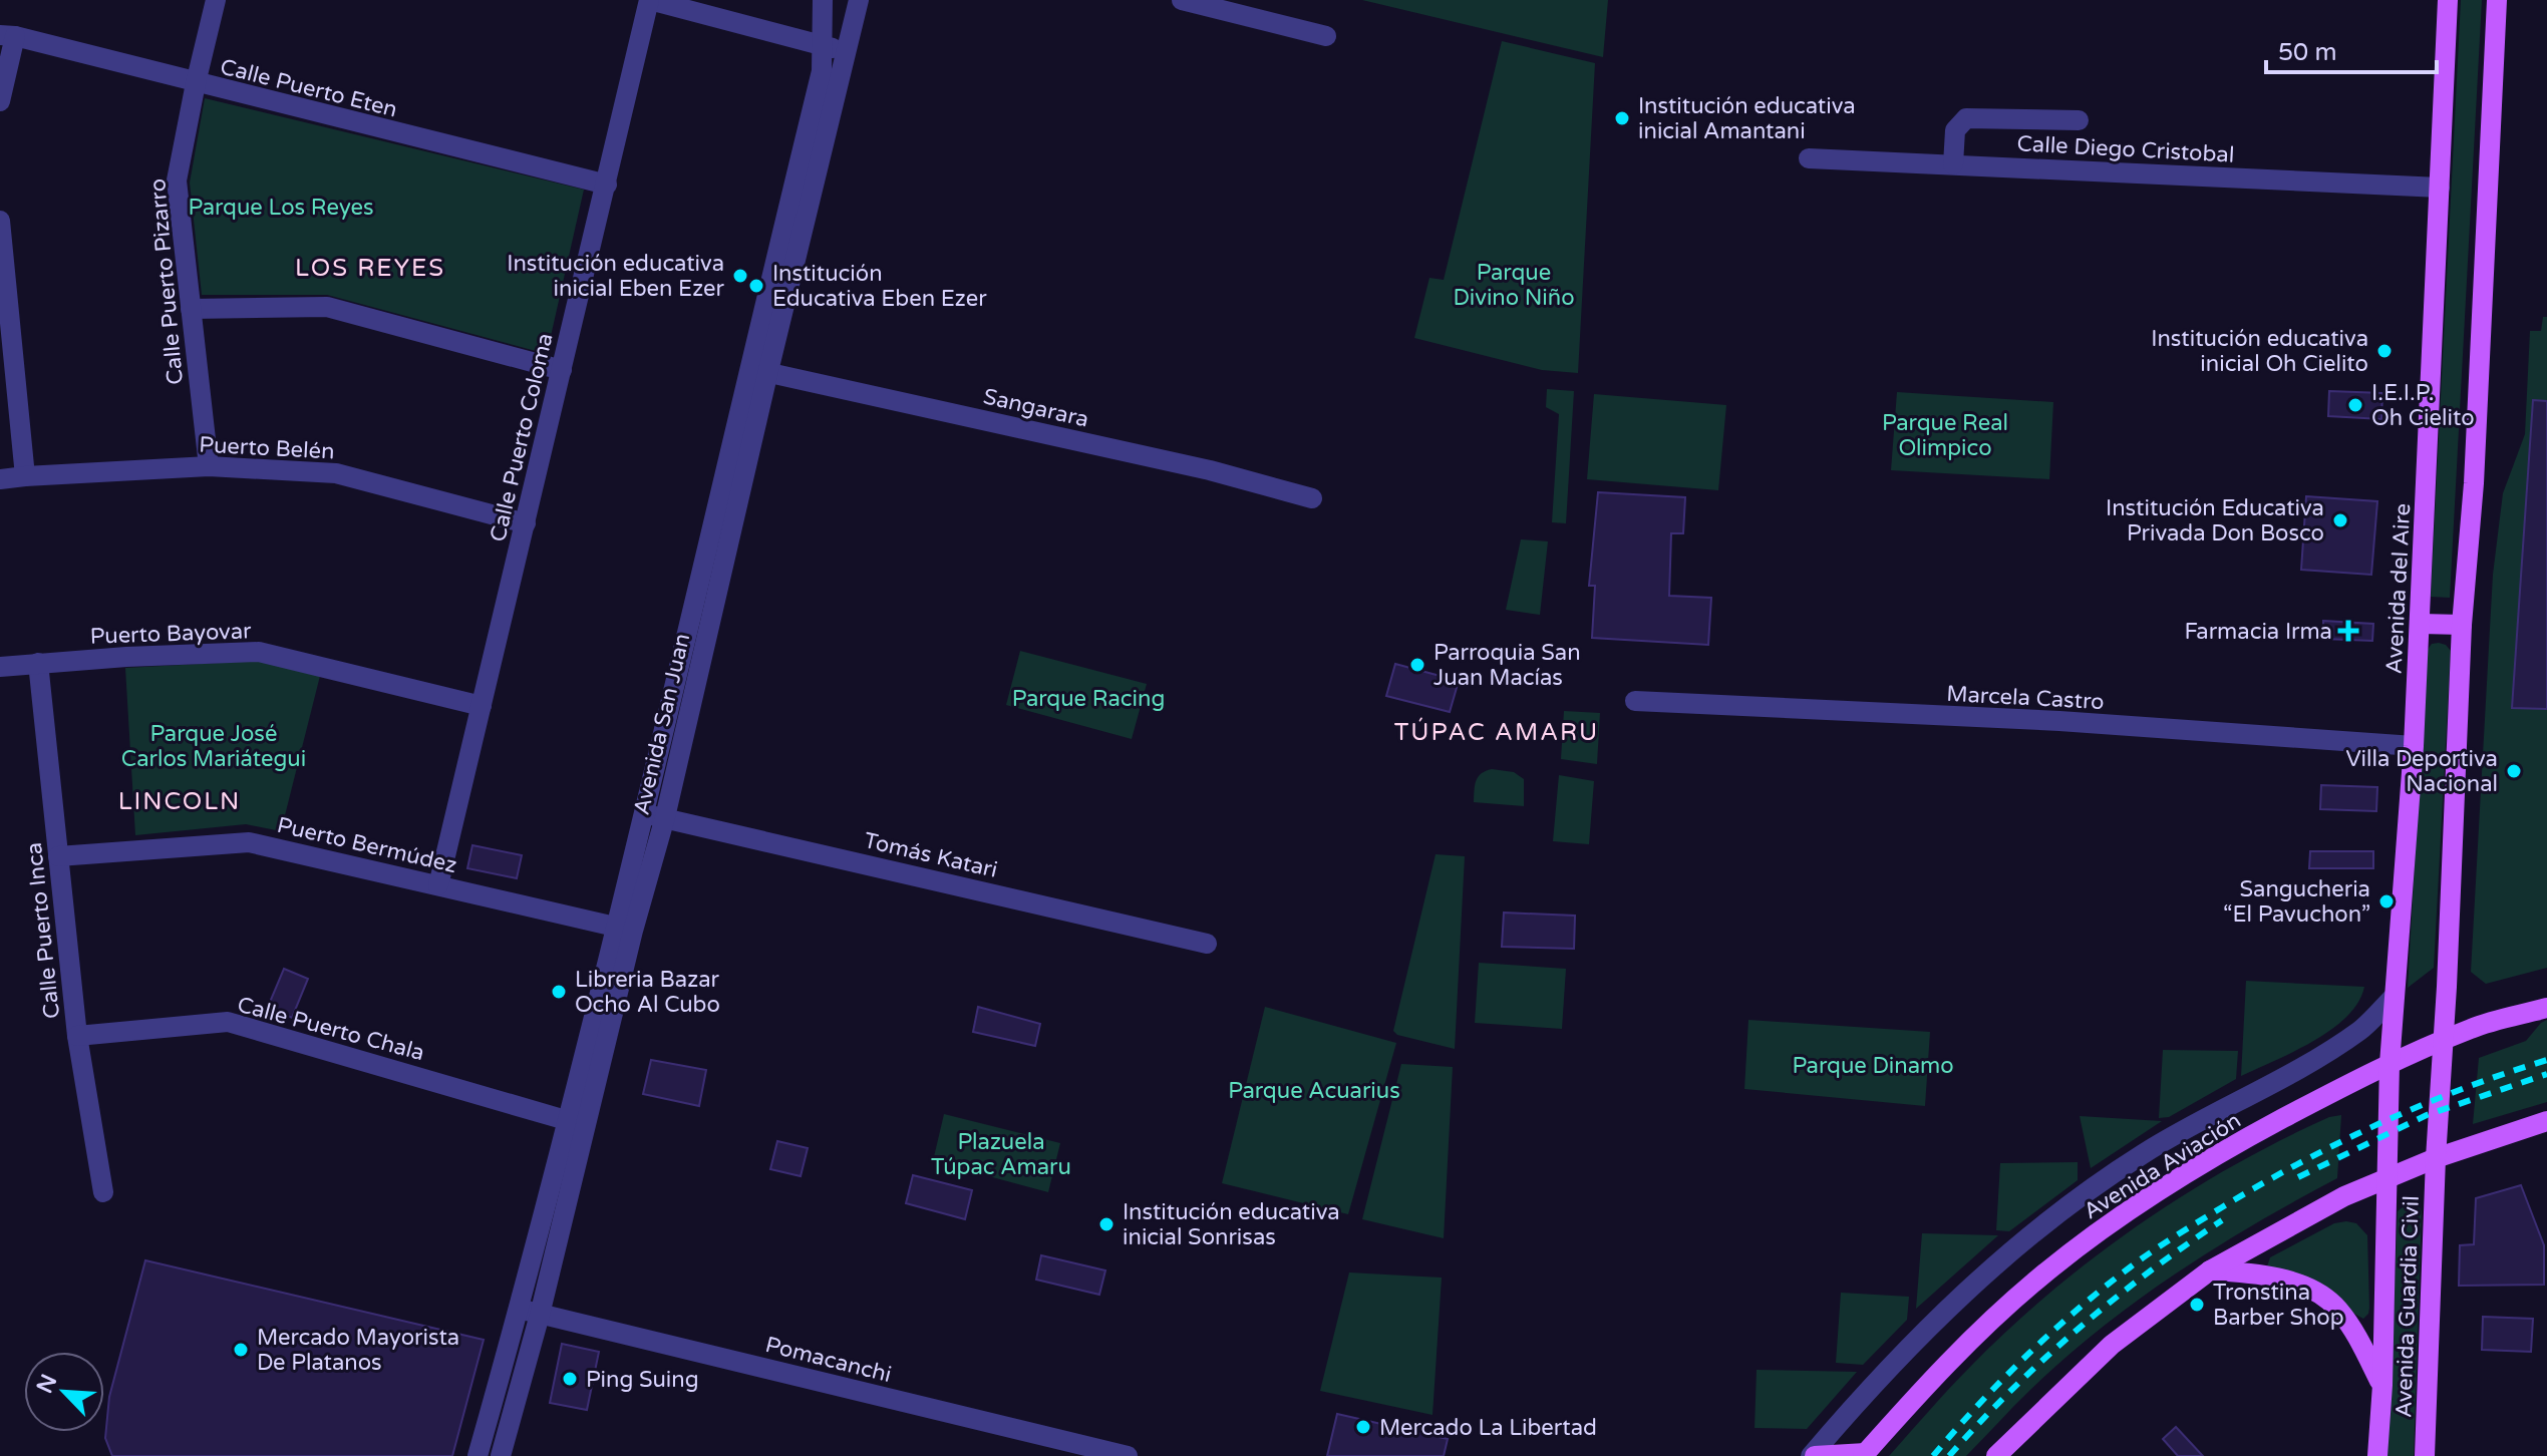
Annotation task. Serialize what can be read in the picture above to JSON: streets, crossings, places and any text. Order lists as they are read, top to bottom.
{
  "streets": {
    "main road": ["Avenida del Aire", "Avenida Aviación", "Avenida Guardia Civil"],
    "street": [
      "Calle Puerto Eten",
      "Calle Diego Cristobal",
      "Calle Puerto Pizarro",
      "Sangarara",
      "Calle Puerto Coloma",
      "Puerto Belén",
      "Puerto Bayovar",
      "Marcela Castro",
      "Avenida San Juan",
      "Puerto Bermúdez",
      "Tomás Katari",
      "Calle Puerto Inca",
      "Calle Puerto Chala",
      "Pomacanchi"
    ]
  },
  "crossings": [
    ["Calle Puerto Eten", "Calle Puerto Pizarro"],
    ["Calle Puerto Eten", "Calle Puerto Coloma"],
    ["Calle Diego Cristobal", "Avenida del Aire"],
    ["Calle Puerto Pizarro", "Puerto Belén"],
    ["Sangarara", "Avenida San Juan"],
    ["Calle Puerto Coloma", "Puerto Belén"],
    ["Calle Puerto Coloma", "Puerto Bayovar"],
    ["Calle Puerto Coloma", "Puerto Bermúdez"],
    ["Avenida del Aire", "Marcela Castro"],
    ["Avenida del Aire", "Avenida Aviación"],
    ["Avenida del Aire", "Avenida Guardia Civil"],
    ["Puerto Bayovar", "Calle Puerto Inca"],
    ["Avenida San Juan", "Puerto Bermúdez"],
    ["Avenida San Juan", "Tomás Katari"],
    ["Avenida San Juan", "Calle Puerto Chala"],
    ["Avenida San Juan", "Pomacanchi"],
    ["Puerto Bermúdez", "Calle Puerto Inca"],
    ["Calle Puerto Inca", "Calle Puerto Chala"]
  ],
  "districts": ["LOS REYES", "TÚPAC AMARU", "LINCOLN"],
  "parks": [
    "Parque Los Reyes",
    "Parque Divino Niño",
    "Parque Real Olimpico",
    "Parque Racing",
    "Parque José Carlos Mariátegui",
    "Parque Dinamo",
    "Parque Acuarius",
    "Plazuela Túpac Amaru"
  ],
  "places": {
    "other": [
      "Institución educativa inicial Amantani",
      "Institución educativa inicial Eben Ezer",
      "Institución Educativa Eben Ezer",
      "Institución educativa inicial Oh Cielito",
      "I.E.I.P. Oh Cielito",
      "Institución Educativa Privada Don Bosco",
      "Parroquia San Juan Macías",
      "Villa Deportiva Nacional",
      "Sangucheria “El Pavuchon”",
      "Libreria Bazar Ocho Al Cubo",
      "Institución educativa inicial Sonrisas",
      "Tronstina Barber Shop",
      "Mercado Mayorista De Platanos",
      "Ping Suing",
      "Mercado La Libertad"
    ],
    "health": ["Farmacia Irma"]
  },
  "scale_bar": "50 m",
  "north": "top left"
}
